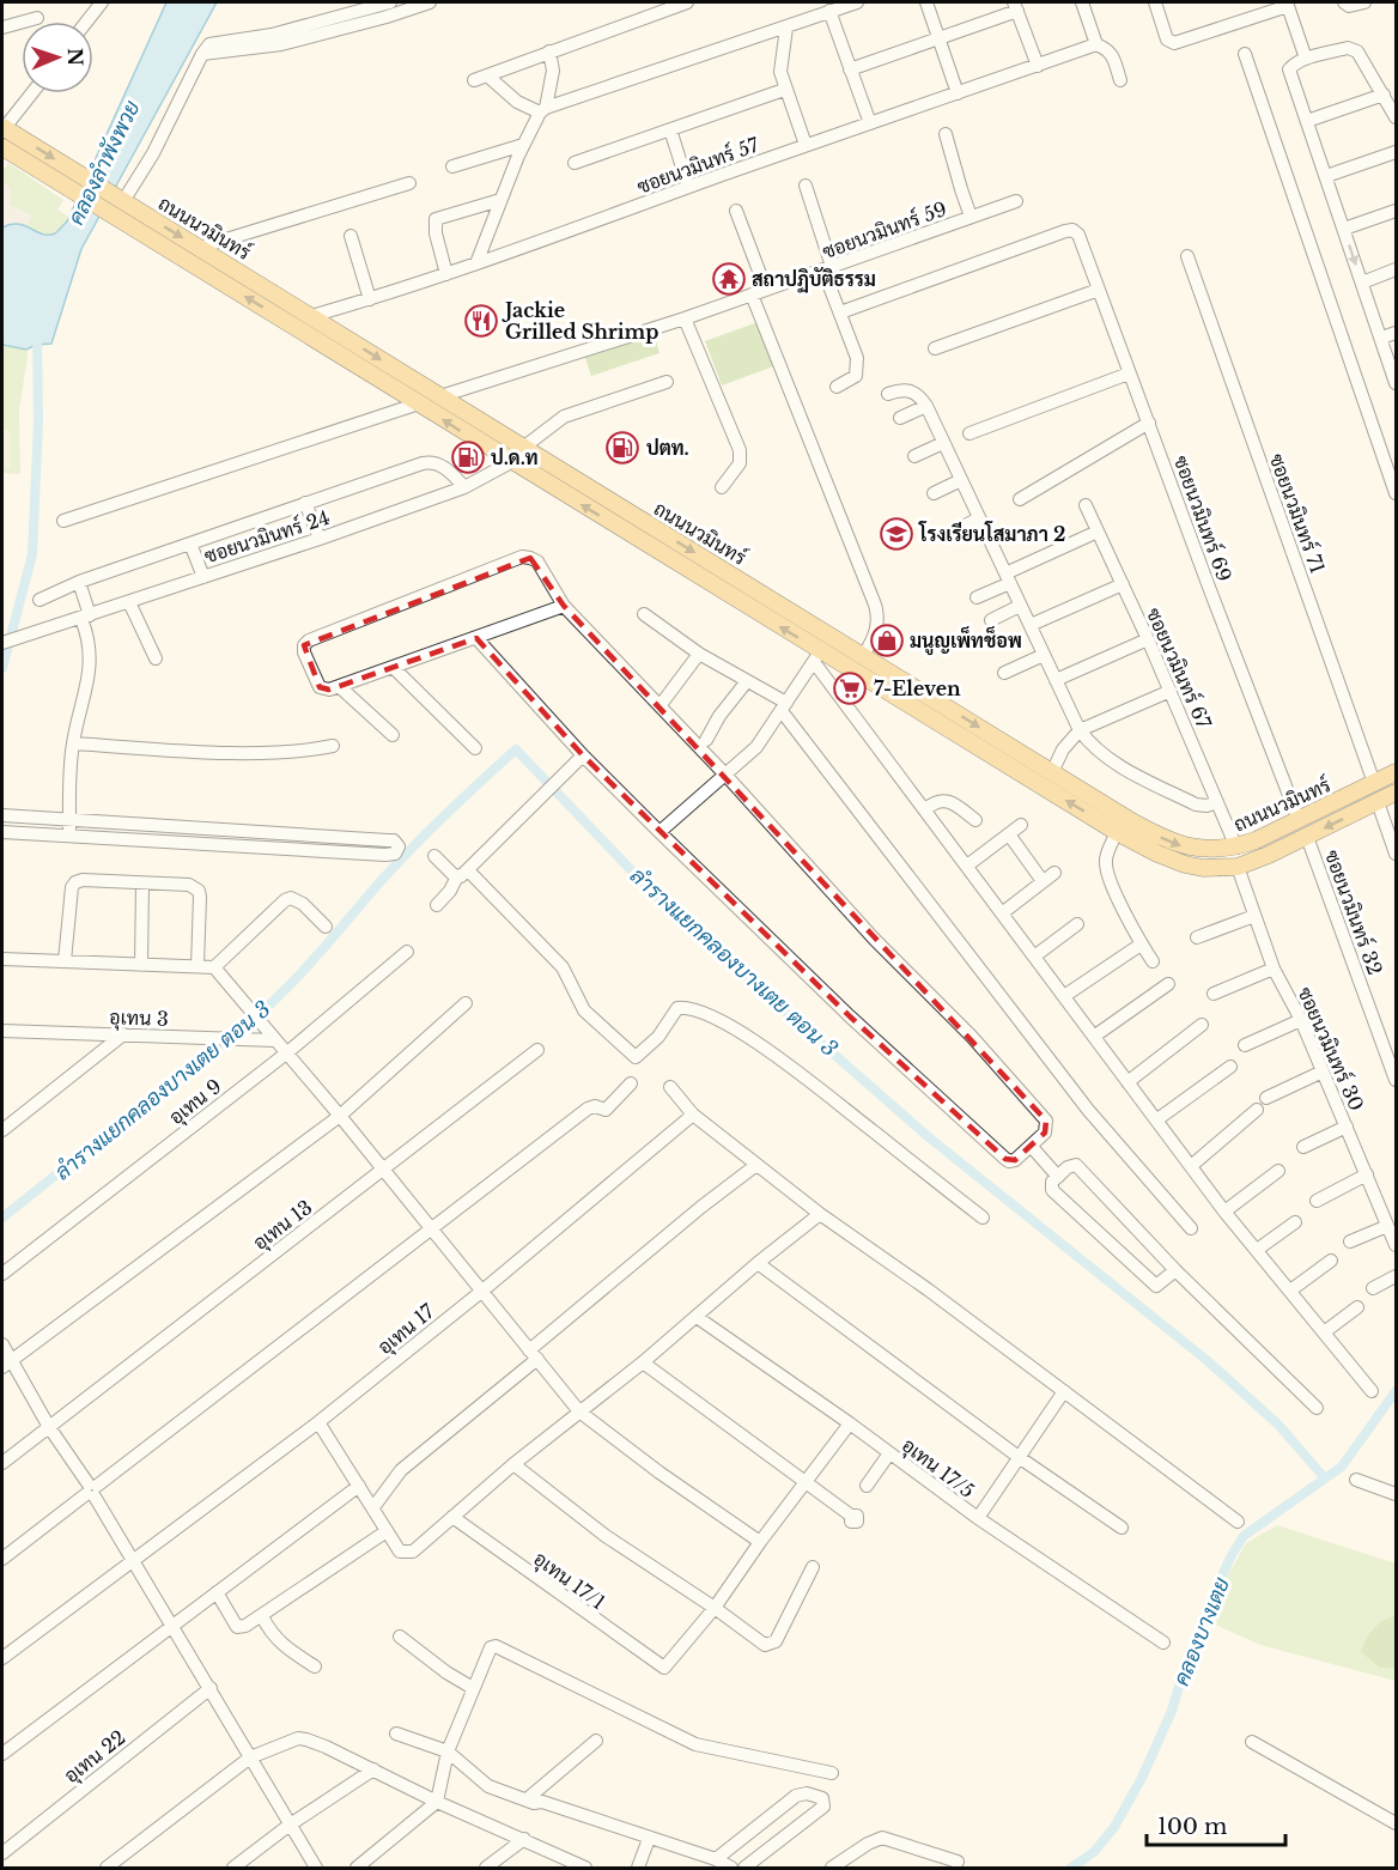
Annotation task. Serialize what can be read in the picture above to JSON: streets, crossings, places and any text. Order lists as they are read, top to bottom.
{
  "streets": {
    "main road": ["ถนนนวมินทร์"],
    "street": [
      "ซอยนวมินทร์ 57",
      "ซอยนวมินทร์ 59",
      "ซอยนวมินทร์ 71",
      "ซอยนวมินทร์ 69",
      "ซอยนวมินทร์ 24",
      "ซอยนวมินทร์ 67",
      "ซอยนวมินทร์ 32",
      "อุเทน 3",
      "ซอยนวมินทร์ 30",
      "อุเทน 9",
      "อุเทน 13",
      "อุเทน 17",
      "อุเทน 17/5",
      "อุเทน 17/1",
      "อุเทน 22"
    ]
  },
  "crossings": [
    ["ซอยนวมินทร์ 57", "ถนนนวมินทร์"],
    ["ถนนนวมินทร์", "ซอยนวมินทร์ 59"],
    ["ถนนนวมินทร์", "ซอยนวมินทร์ 71"],
    ["ถนนนวมินทร์", "ซอยนวมินทร์ 69"],
    ["ถนนนวมินทร์", "ซอยนวมินทร์ 24"],
    ["ถนนนวมินทร์", "ซอยนวมินทร์ 67"],
    ["ถนนนวมินทร์", "ซอยนวมินทร์ 32"],
    ["ถนนนวมินทร์", "ซอยนวมินทร์ 30"]
  ],
  "water": ["คลองลำพังพวย", "ลำรางแยกคลองบางเตย ตอน 3", "คลองบางเตย"],
  "places": {
    "temple": ["สถาปฏิบัติธรรม"],
    "restaurant": ["Jackie Grilled Shrimp"],
    "fuel station": ["ปตท.", "ป.ด.ท"],
    "school or university": ["โรงเรียนโสมาภา 2"],
    "shop": ["มนูญเพ็ทช็อพ"],
    "supermarket": ["7-Eleven"]
  },
  "scale_bar": "100 m",
  "north": "right"
}
